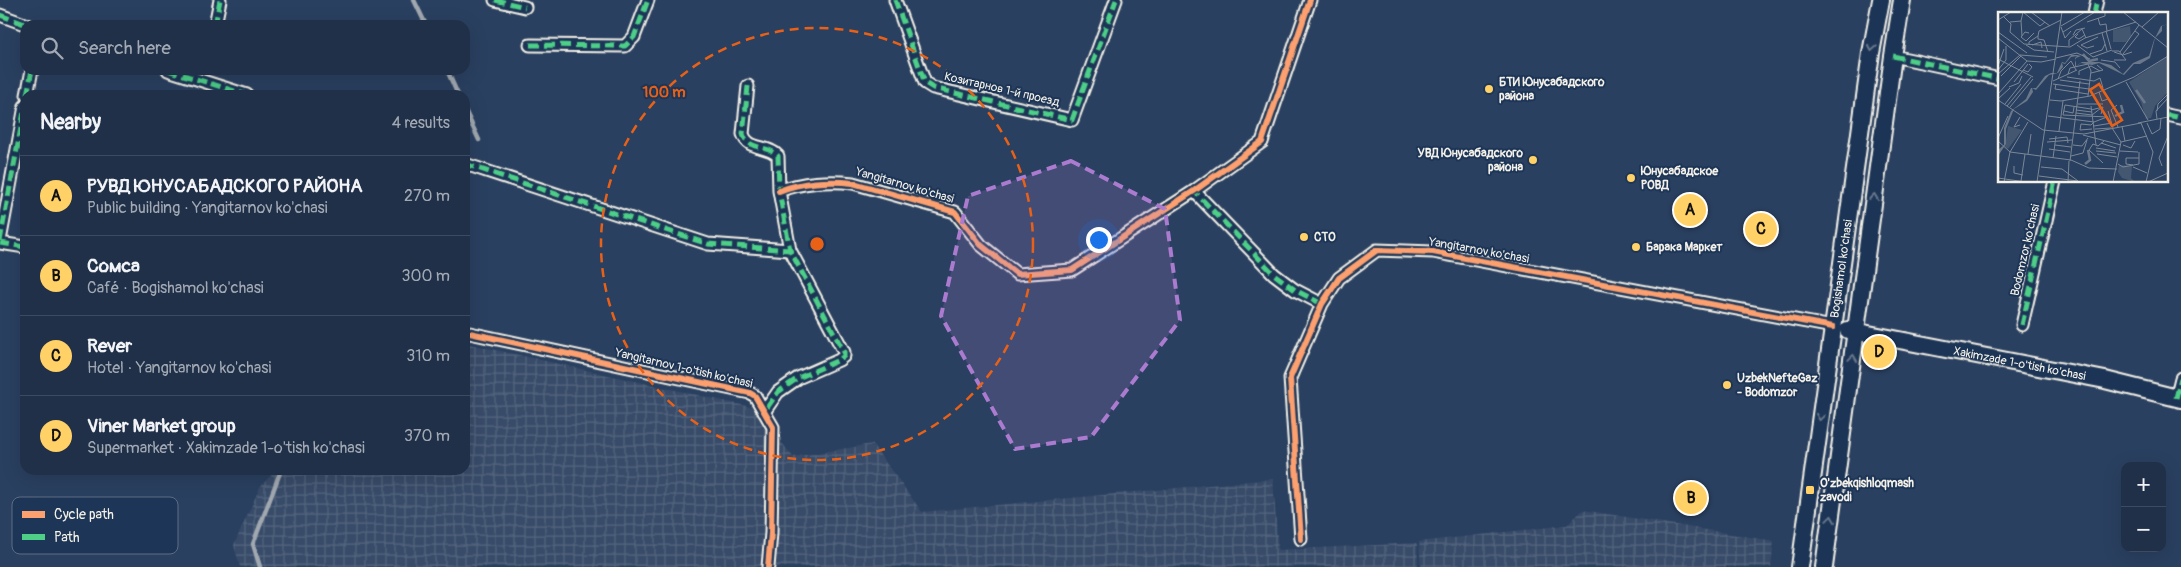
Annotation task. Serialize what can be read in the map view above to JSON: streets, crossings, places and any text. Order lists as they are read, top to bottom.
{
  "streets": {
    "main road": ["Bogishamol ko'chasi", "Xakimzade 1-o'tish ko'chasi"],
    "street": [
      "Козитарнов 1-й проезд",
      "Yangitarnov ko'chasi",
      "Bodomzor ko'chasi",
      "Yangitarnov 1-o'tish ko'chasi"
    ]
  },
  "crossings": [
    ["Yangitarnov ko'chasi", "Bogishamol ko'chasi"],
    ["Yangitarnov ko'chasi", "Xakimzade 1-o'tish ko'chasi"],
    ["Bogishamol ko'chasi", "Xakimzade 1-o'tish ko'chasi"]
  ],
  "places": {
    "other": [
      "БТИ Юнусабадского района",
      "УВД Юнусабадского района",
      "Юнусабадское РОВД",
      "СТО",
      "Барака Маркет",
      "UzbekNefteGaz - Bodomzor"
    ],
    "transit": ["O'zbekqishloqmash zavodi"]
  },
  "legend": ["Cycle path", "Path"],
  "page": {
    "search": "Search here",
    "heading": ["Nearby", "4 results"],
    "list": [
      {
        "mark": "A",
        "name": "РУВД ЮНУСАБАДСКОГО РАЙОНА",
        "note": "Public building · Yangitarnov ko'chasi",
        "value": "270 m"
      },
      {
        "mark": "B",
        "name": "Сомса",
        "note": "Café · Bogishamol ko'chasi",
        "value": "300 m"
      },
      {
        "mark": "C",
        "name": "Rever",
        "note": "Hotel · Yangitarnov ko'chasi",
        "value": "310 m"
      },
      {
        "mark": "D",
        "name": "Viner Market group",
        "note": "Supermarket · Xakimzade 1-o'tish ko'chasi",
        "value": "370 m"
      }
    ],
    "pins": [
      "A",
      "C",
      "D",
      "B"
    ],
    "map_buttons": ["+", "−"]
  },
  "rings": ["100 m"]
}
